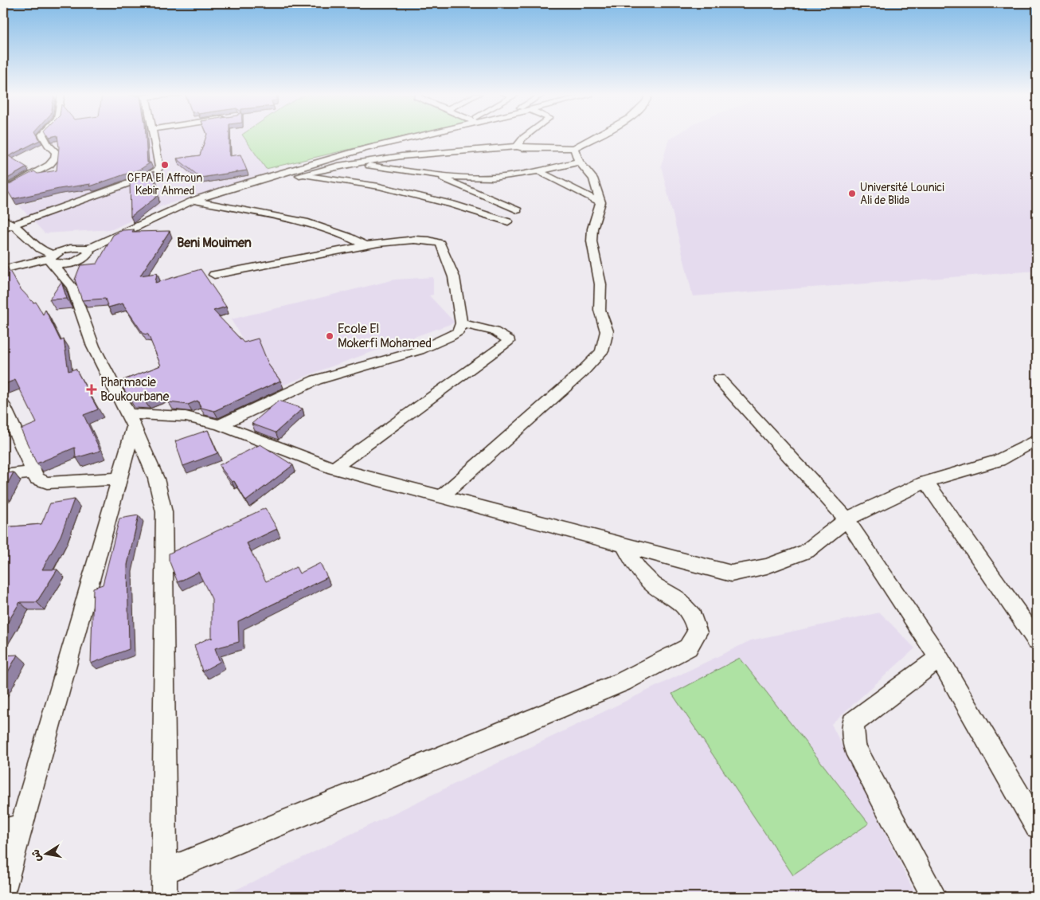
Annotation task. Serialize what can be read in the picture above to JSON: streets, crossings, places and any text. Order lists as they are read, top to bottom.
{
  "districts": ["Beni Mouimen"],
  "places": {
    "other": ["CFPA El Affroun Kebir Ahmed", "Université Lounici Ali de Blida", "Ecole El Mokerfi Mohamed"],
    "health": ["Pharmacie Boukourbane"]
  },
  "north": "left"
}
